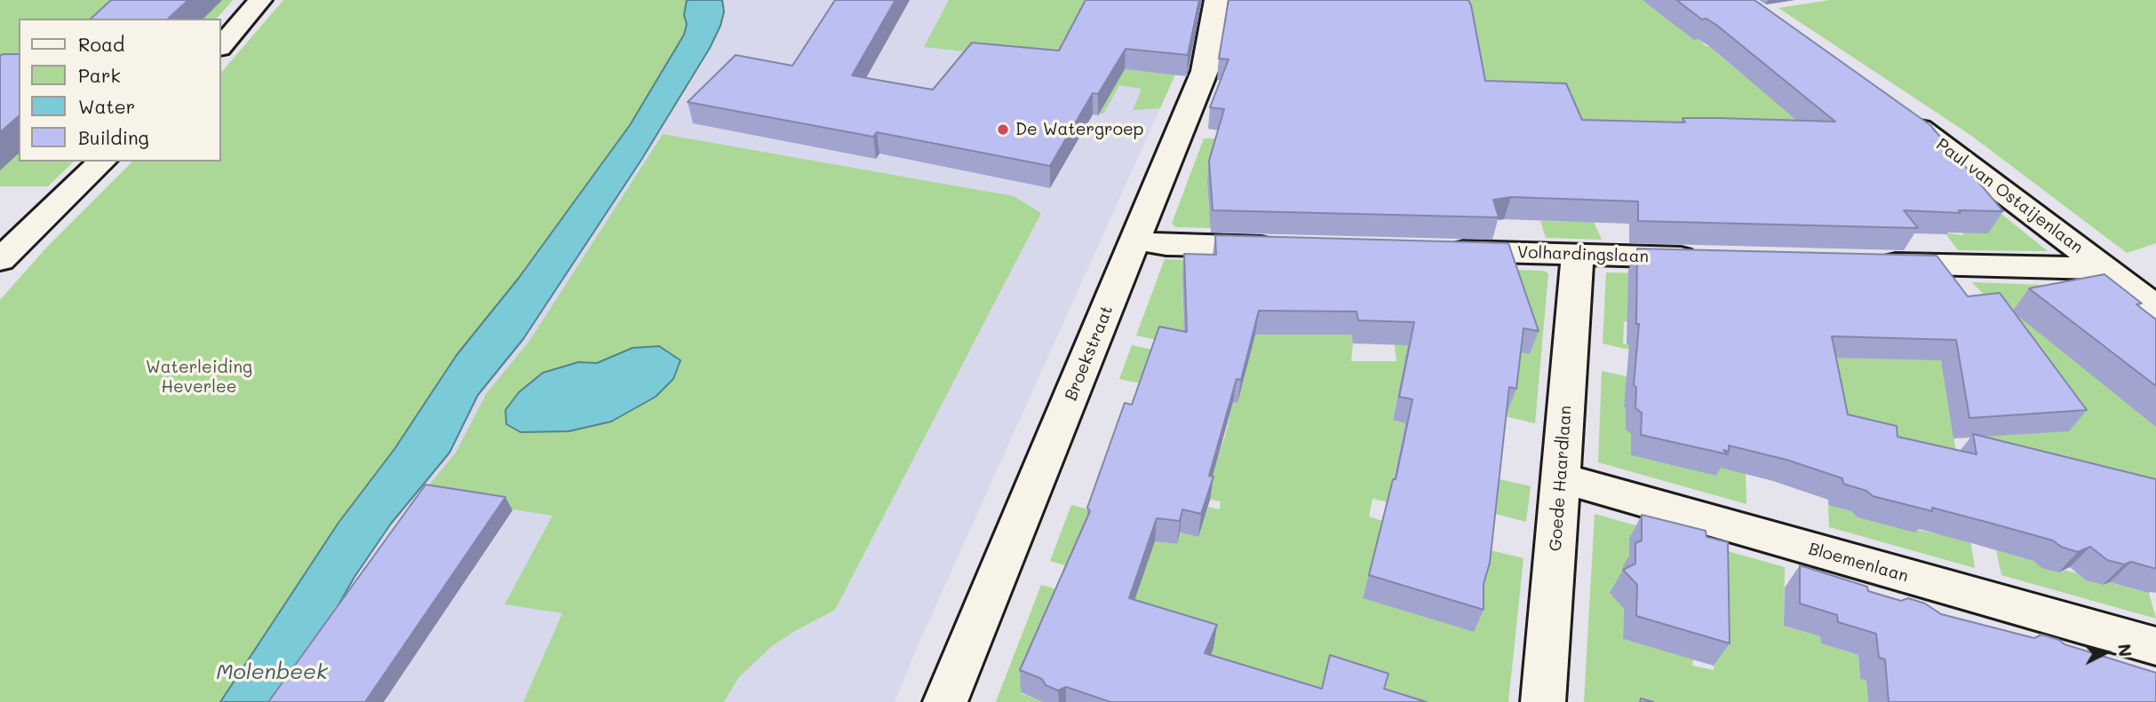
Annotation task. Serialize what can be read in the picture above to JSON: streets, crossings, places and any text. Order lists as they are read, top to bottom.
{
  "streets": {
    "street": [
      "Paul van Ostaijenlaan",
      "Volhardingslaan",
      "Broekstraat",
      "Goede Haardlaan",
      "Bloemenlaan"
    ]
  },
  "crossings": [
    ["Volhardingslaan", "Goede Haardlaan"],
    ["Goede Haardlaan", "Bloemenlaan"]
  ],
  "water": ["Molenbeek"],
  "parks": ["Waterleiding Heverlee"],
  "places": ["De Watergroep"],
  "legend": [
    "Road",
    "Park",
    "Water",
    "Building"
  ],
  "north": "right"
}
